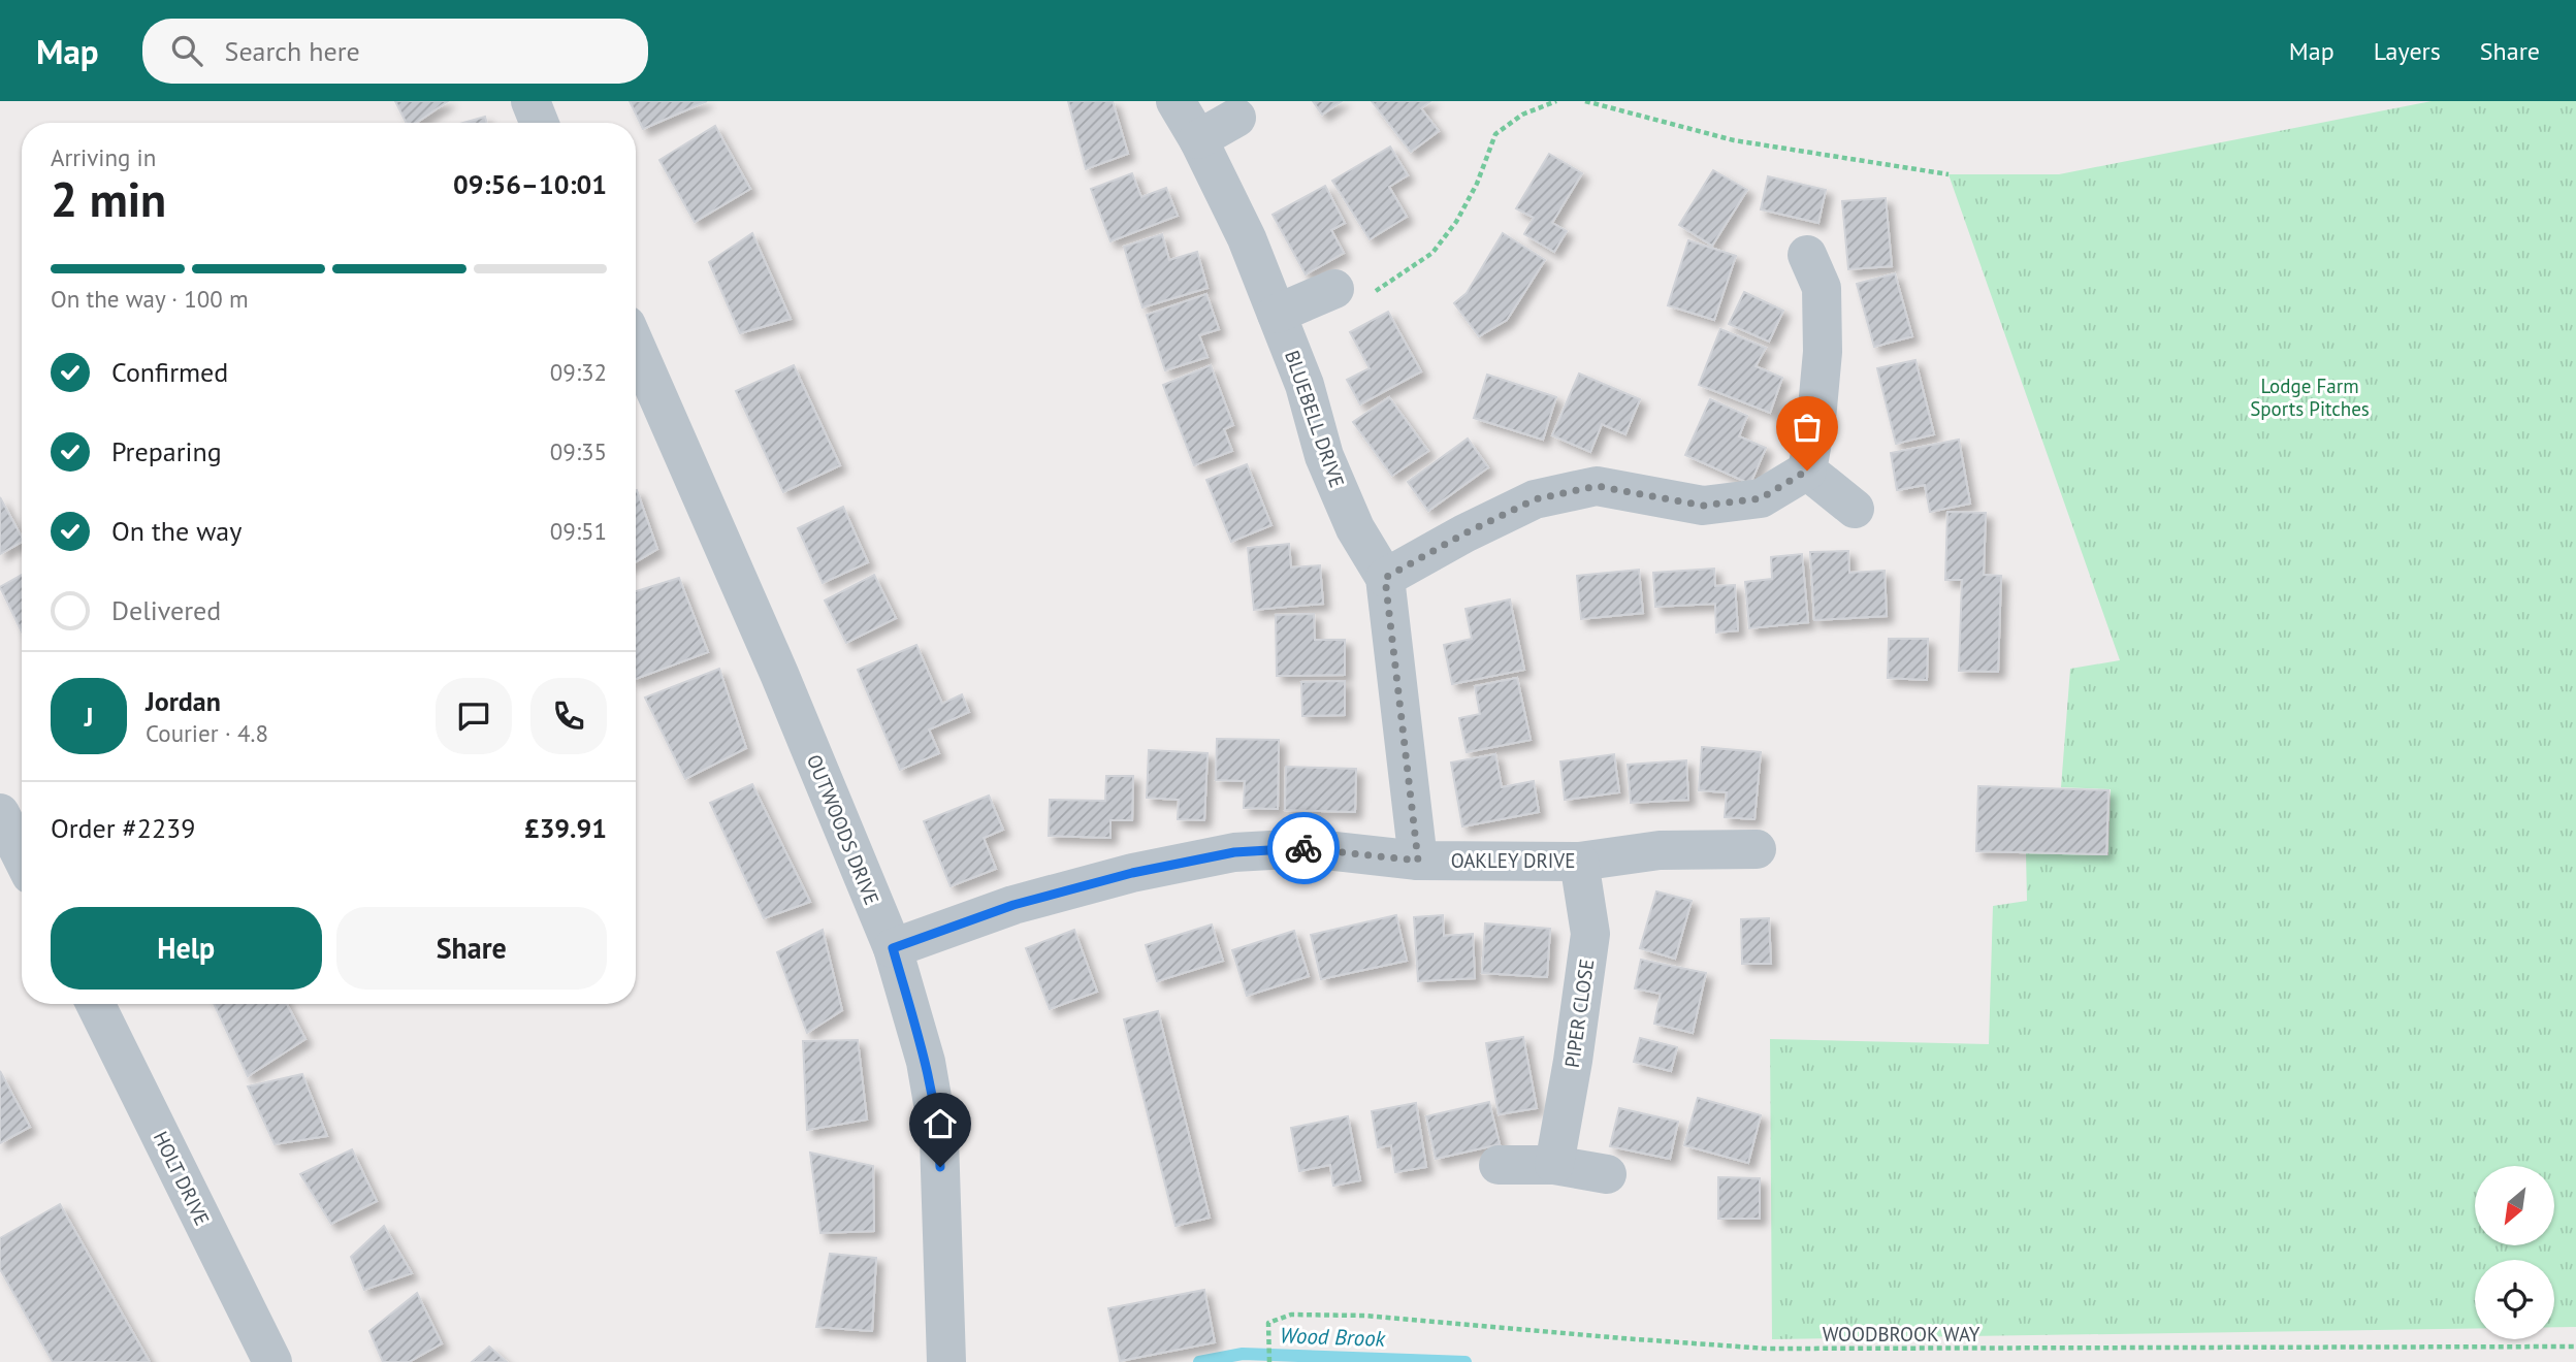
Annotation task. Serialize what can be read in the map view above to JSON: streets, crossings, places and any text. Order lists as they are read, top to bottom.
{
  "streets": {
    "street": [
      "BLUEBELL DRIVE",
      "OUTWOODS DRIVE",
      "OAKLEY DRIVE",
      "PIPER CLOSE",
      "HOLT DRIVE"
    ],
    "path": ["WOODBROOK WAY"]
  },
  "crossings": [
    ["BLUEBELL DRIVE", "OAKLEY DRIVE"],
    ["OUTWOODS DRIVE", "OAKLEY DRIVE"],
    ["OAKLEY DRIVE", "PIPER CLOSE"]
  ],
  "water": ["Wood Brook"],
  "parks": ["Lodge Farm Sports Pitches"],
  "north": "bottom left",
  "page": {
    "header": "Map",
    "search": "Search here",
    "nav": ["Map", "Layers", "Share"],
    "heading": ["2 min", "Arriving in", "09:56–10:01"],
    "panel": [
      "Jordan",
      "Courier · 4.8",
      "Order #2239",
      "£39.91"
    ],
    "bar": "On the way · 100 m",
    "list": [
      ["Confirmed", "09:32"],
      ["Preparing", "09:35"],
      ["On the way", "09:51"],
      "Delivered"
    ],
    "round": "J",
    "buttons": ["Help", "Share"]
  }
}
